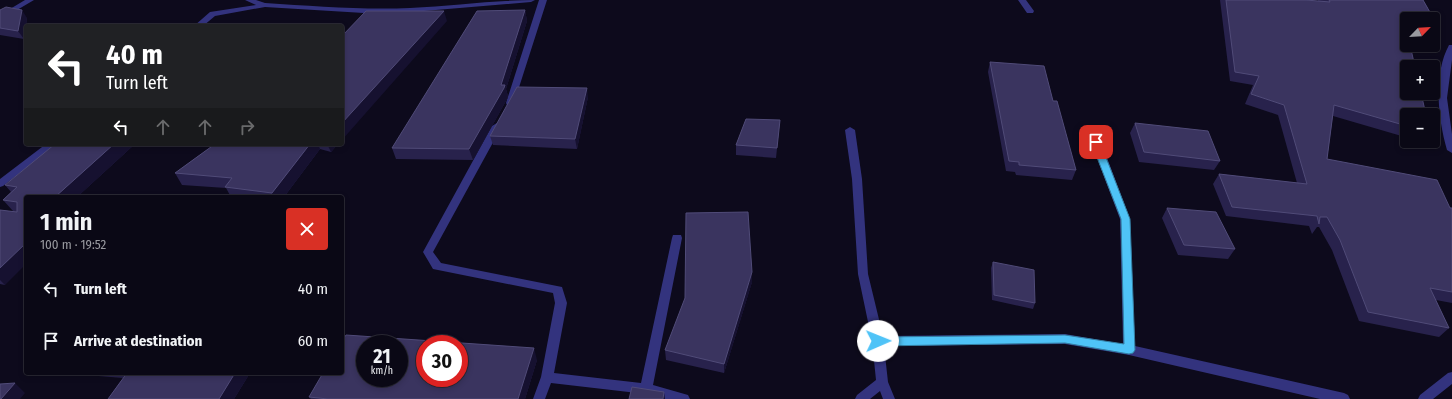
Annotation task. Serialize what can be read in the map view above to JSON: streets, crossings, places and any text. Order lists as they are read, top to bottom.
{
  "north": "top right",
  "page": {
    "map_buttons": ["+", "−"],
    "turn": ["40 m", "Turn left"],
    "heading": ["1 min", "100 m · 19:52"],
    "list": [
      {
        "name": "Turn left",
        "value": "40 m"
      },
      {
        "name": "Arrive at destination",
        "value": "60 m"
      }
    ],
    "speed": "21 km/h",
    "limit": "30"
  }
}
